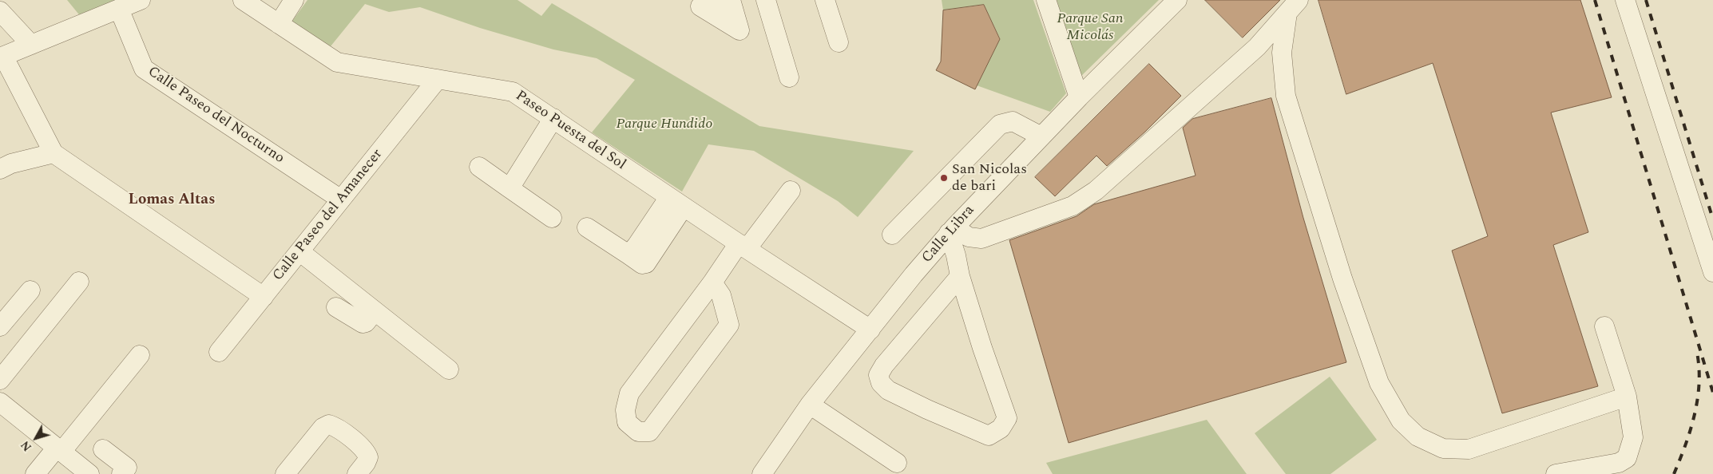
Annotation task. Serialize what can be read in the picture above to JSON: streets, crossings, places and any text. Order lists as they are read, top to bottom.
{
  "streets": {
    "street": [
      "Calle Paseo del Nocturno",
      "Paseo Puesta del Sol",
      "Calle Paseo del Amanecer",
      "Calle Libra"
    ]
  },
  "crossings": [
    ["Calle Paseo del Nocturno", "Calle Paseo del Amanecer"],
    ["Paseo Puesta del Sol", "Calle Paseo del Amanecer"],
    ["Paseo Puesta del Sol", "Calle Libra"]
  ],
  "districts": ["Lomas Altas"],
  "parks": ["Parque San Micolás", "Parque Hundido"],
  "places": ["San Nicolas de bari"],
  "north": "bottom left"
}
